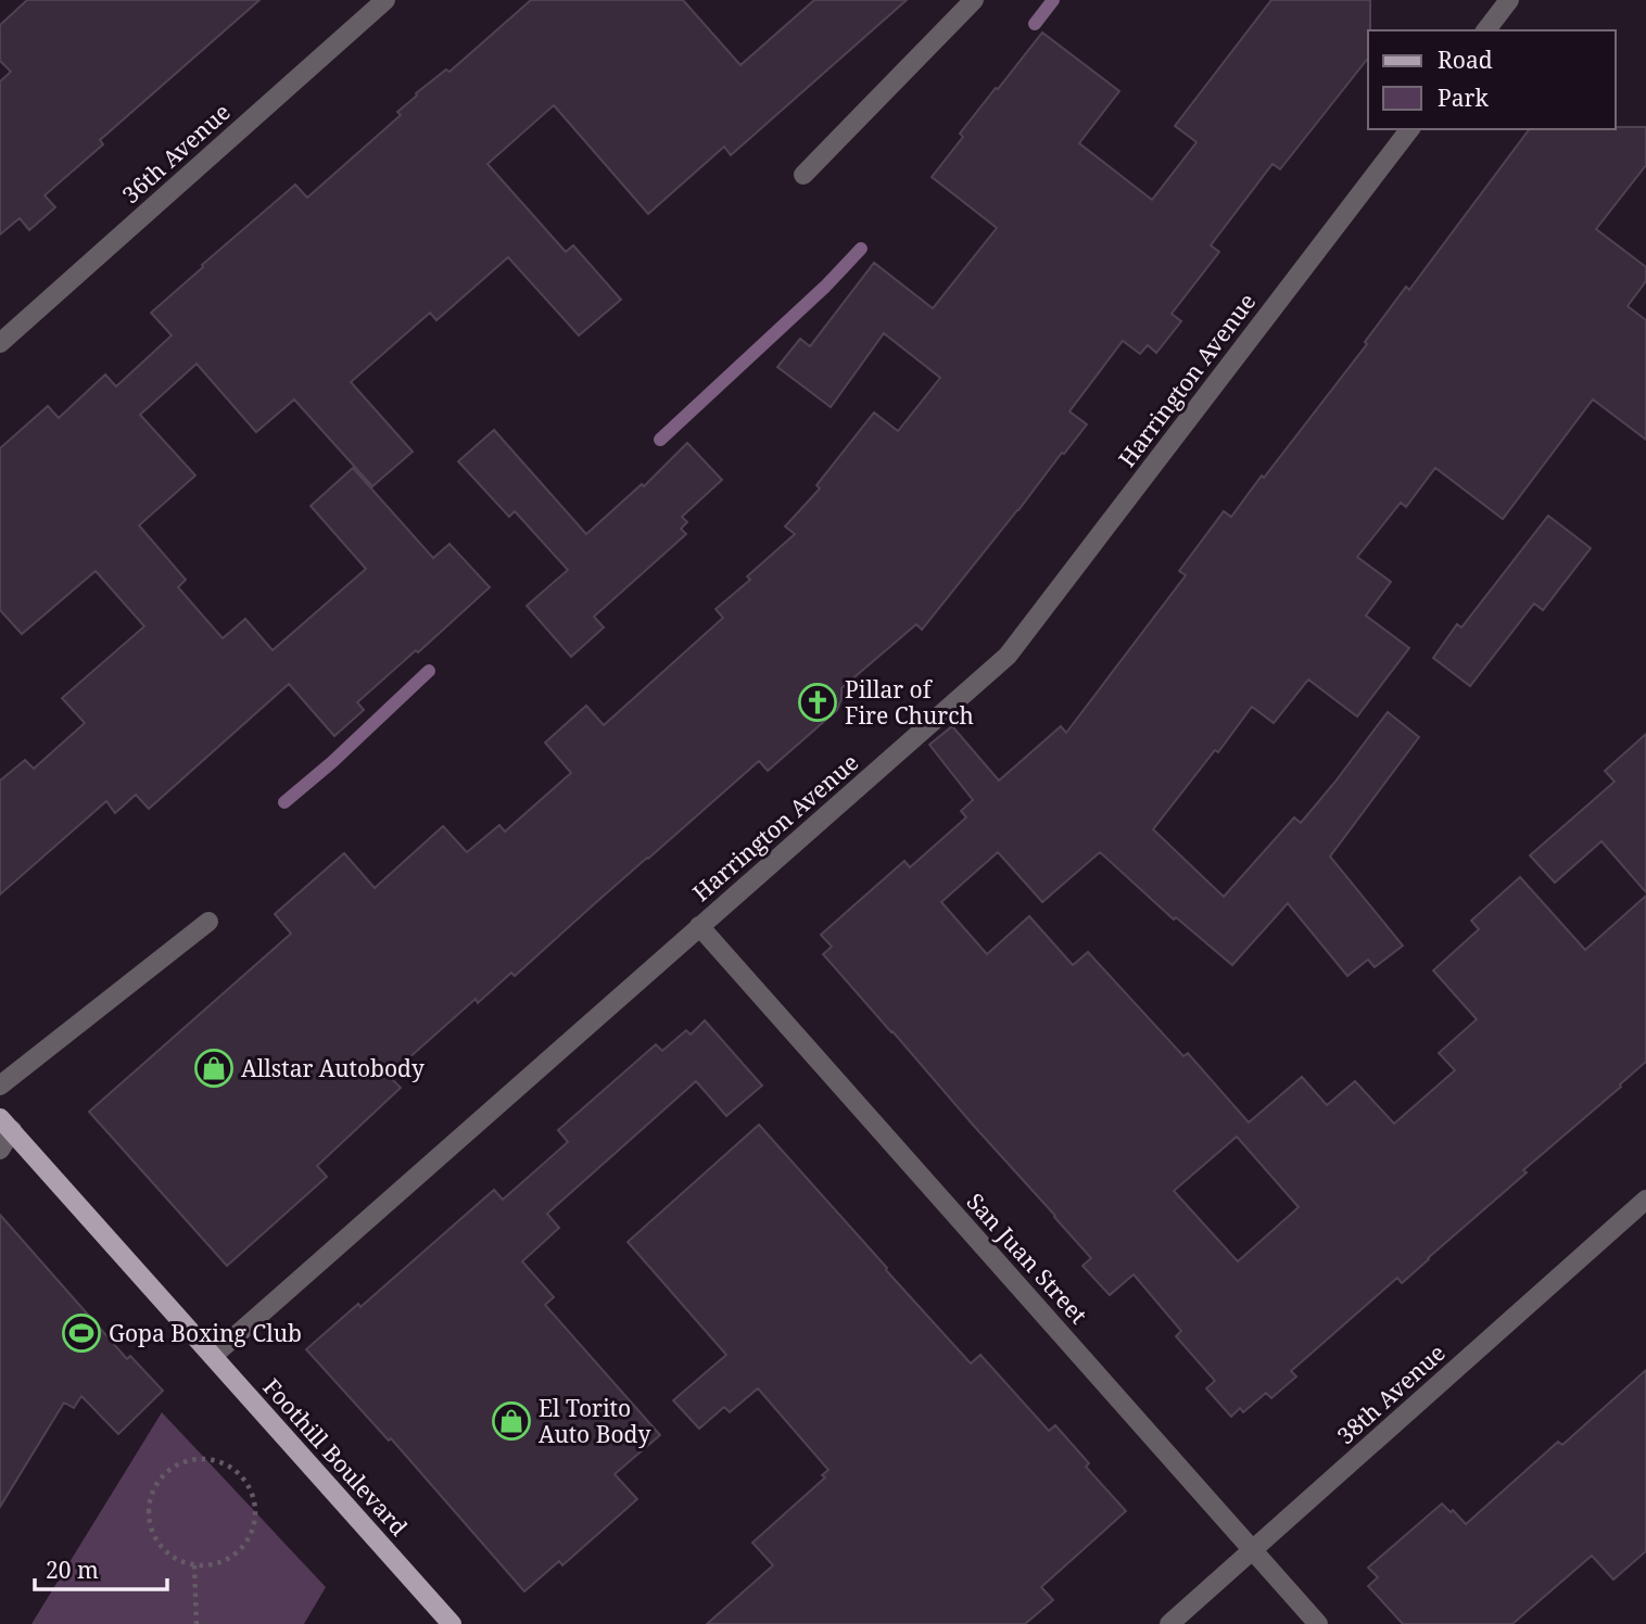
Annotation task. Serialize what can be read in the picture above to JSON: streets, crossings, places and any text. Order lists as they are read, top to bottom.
{
  "streets": {
    "main road": ["Foothill Boulevard"],
    "street": [
      "36th Avenue",
      "Harrington Avenue",
      "San Juan Street",
      "38th Avenue"
    ]
  },
  "crossings": [
    ["Harrington Avenue", "San Juan Street"],
    ["Harrington Avenue", "Foothill Boulevard"],
    ["San Juan Street", "38th Avenue"]
  ],
  "places": {
    "church": ["Pillar of Fire Church"],
    "shop": ["Allstar Autobody", "El Torito Auto Body"],
    "sports": ["Gopa Boxing Club"]
  },
  "legend": ["Road", "Park"],
  "scale_bar": "20 m"
}
